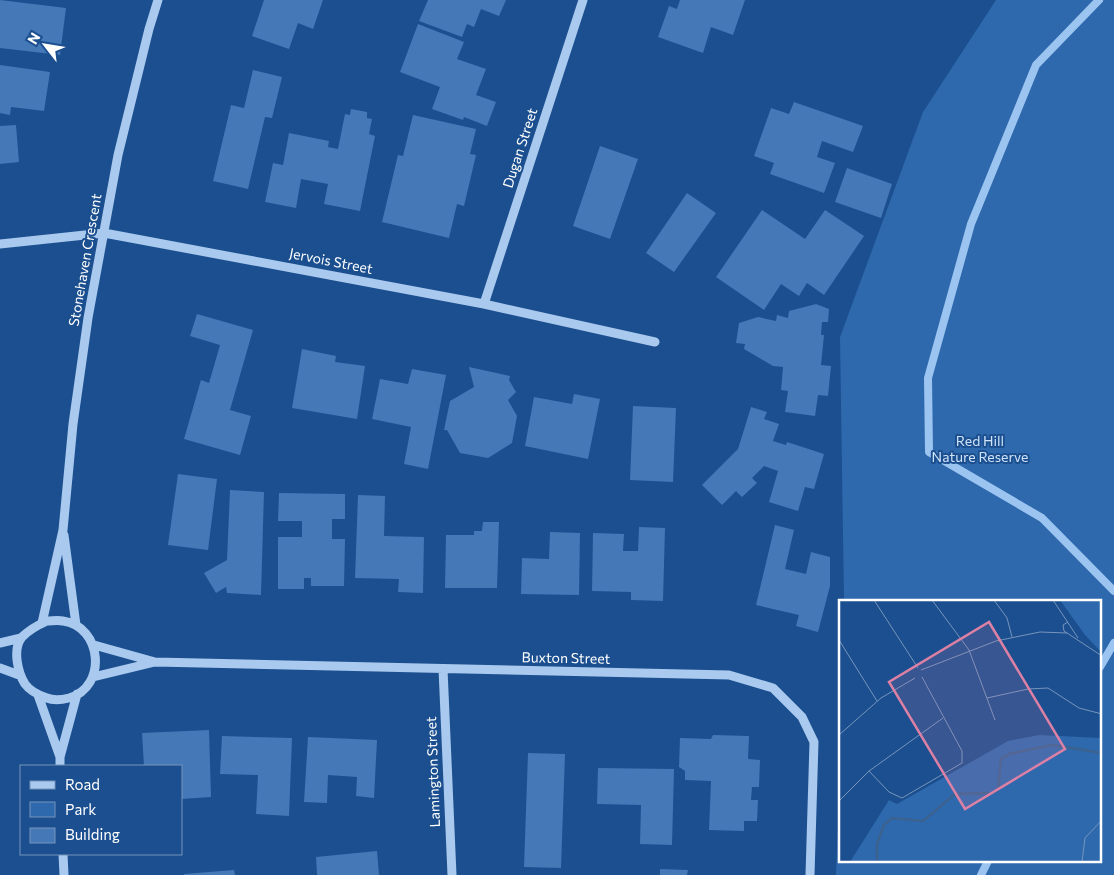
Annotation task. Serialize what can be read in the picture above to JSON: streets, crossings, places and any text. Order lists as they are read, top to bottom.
{
  "streets": {
    "street": [
      "Dugan Street",
      "Stonehaven Crescent",
      "Jervois Street",
      "Buxton Street",
      "Lamington Street"
    ]
  },
  "crossings": [
    ["Dugan Street", "Jervois Street"],
    ["Stonehaven Crescent", "Jervois Street"],
    ["Stonehaven Crescent", "Buxton Street"],
    ["Buxton Street", "Lamington Street"]
  ],
  "parks": ["Red Hill Nature Reserve"],
  "legend": ["Road", "Park", "Building"],
  "north": "top left"
}
